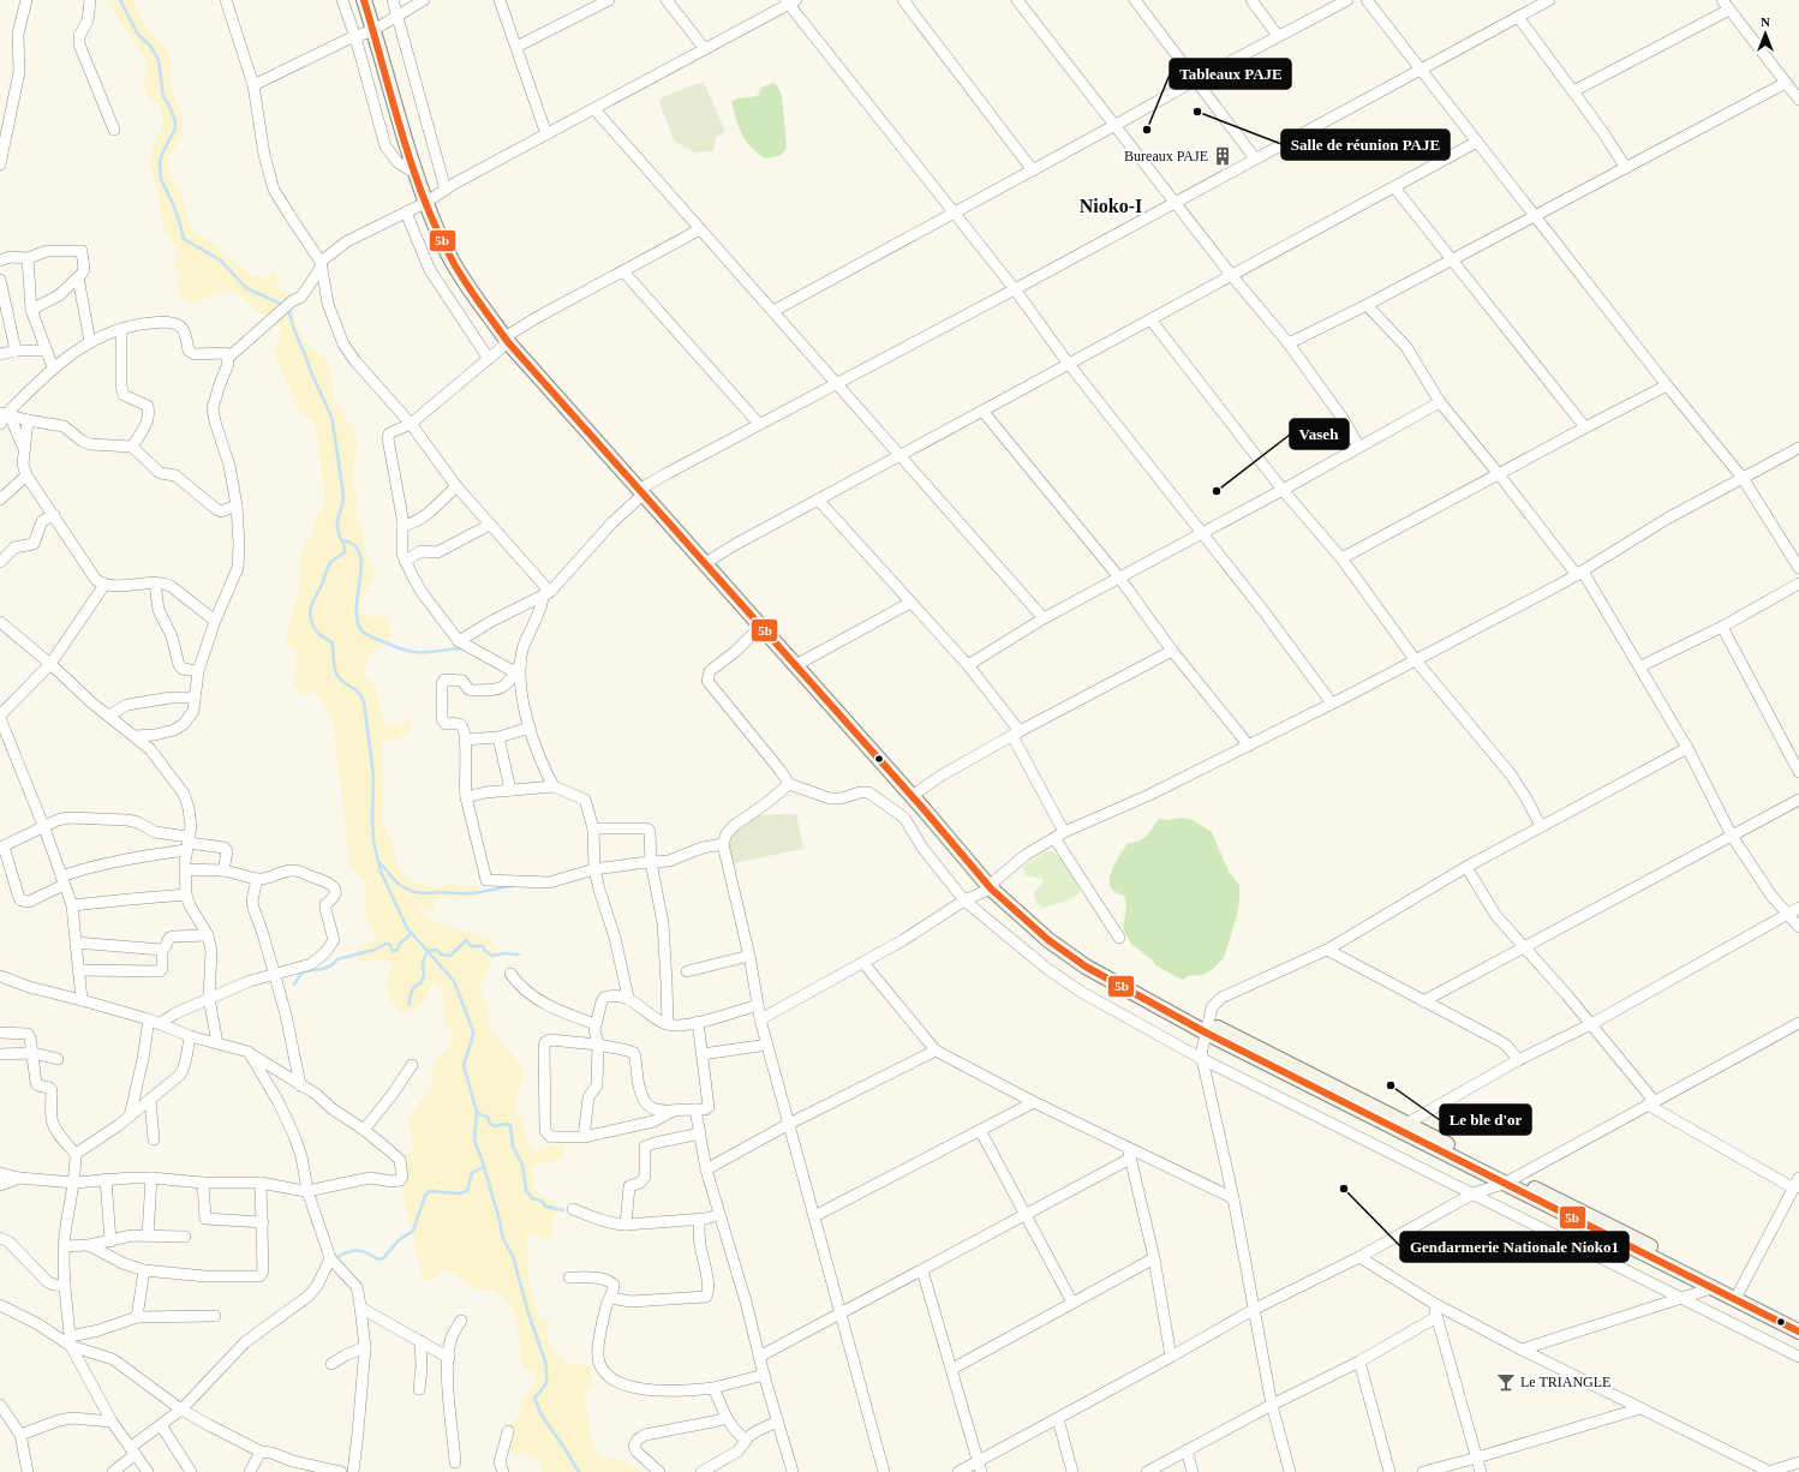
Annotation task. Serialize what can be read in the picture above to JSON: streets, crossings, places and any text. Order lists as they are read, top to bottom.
{
  "districts": ["Nioko-I"],
  "places": {
    "other": [
      "Salle de réunion PAJE",
      "Tableaux PAJE",
      "Vaseh",
      "Le ble d'or",
      "Gendarmerie Nationale Nioko1"
    ],
    "building": ["Bureaux PAJE"],
    "bar": ["Le TRIANGLE"]
  },
  "lines": ["transit line 5b"],
  "north": "top"
}
